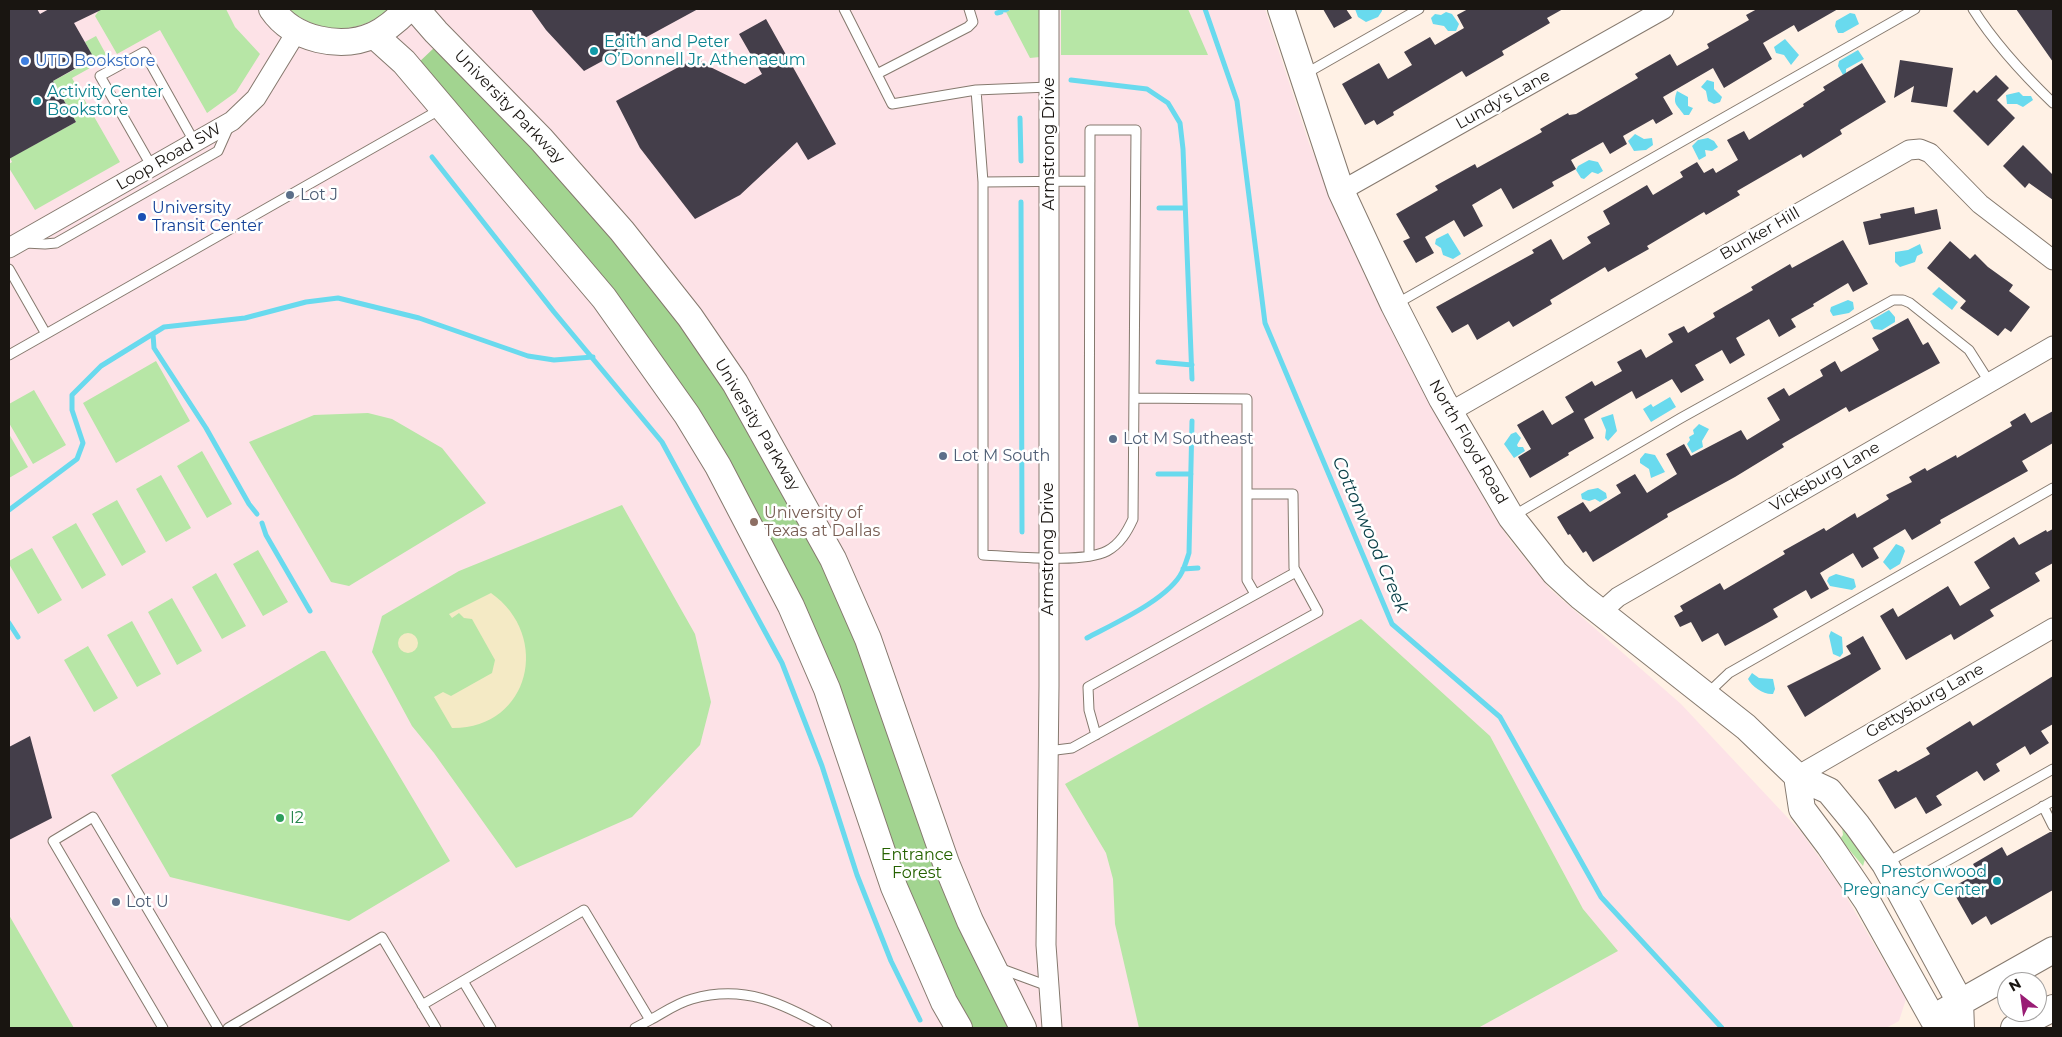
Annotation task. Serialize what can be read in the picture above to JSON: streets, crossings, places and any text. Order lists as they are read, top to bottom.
{
  "streets": {
    "street": [
      "Lundy's Lane",
      "University Parkway",
      "Armstrong Drive",
      "Loop Road SW",
      "Bunker Hill",
      "North Floyd Road",
      "Vicksburg Lane",
      "Gettysburg Lane"
    ]
  },
  "crossings": [
    ["Lundy's Lane", "North Floyd Road"],
    ["Bunker Hill", "North Floyd Road"],
    ["North Floyd Road", "Vicksburg Lane"],
    ["North Floyd Road", "Gettysburg Lane"]
  ],
  "water": ["Cottonwood Creek"],
  "parks": ["Entrance Forest"],
  "places": [
    "Edith and Peter O’Donnell Jr. Athenaeum",
    "UTD Bookstore",
    "Activity Center Bookstore",
    "Lot J",
    "University Transit Center",
    "Lot M Southeast",
    "Lot M South",
    "University of Texas at Dallas",
    "I2",
    "Prestonwood Pregnancy Center",
    "Lot U"
  ],
  "north": "top left"
}
